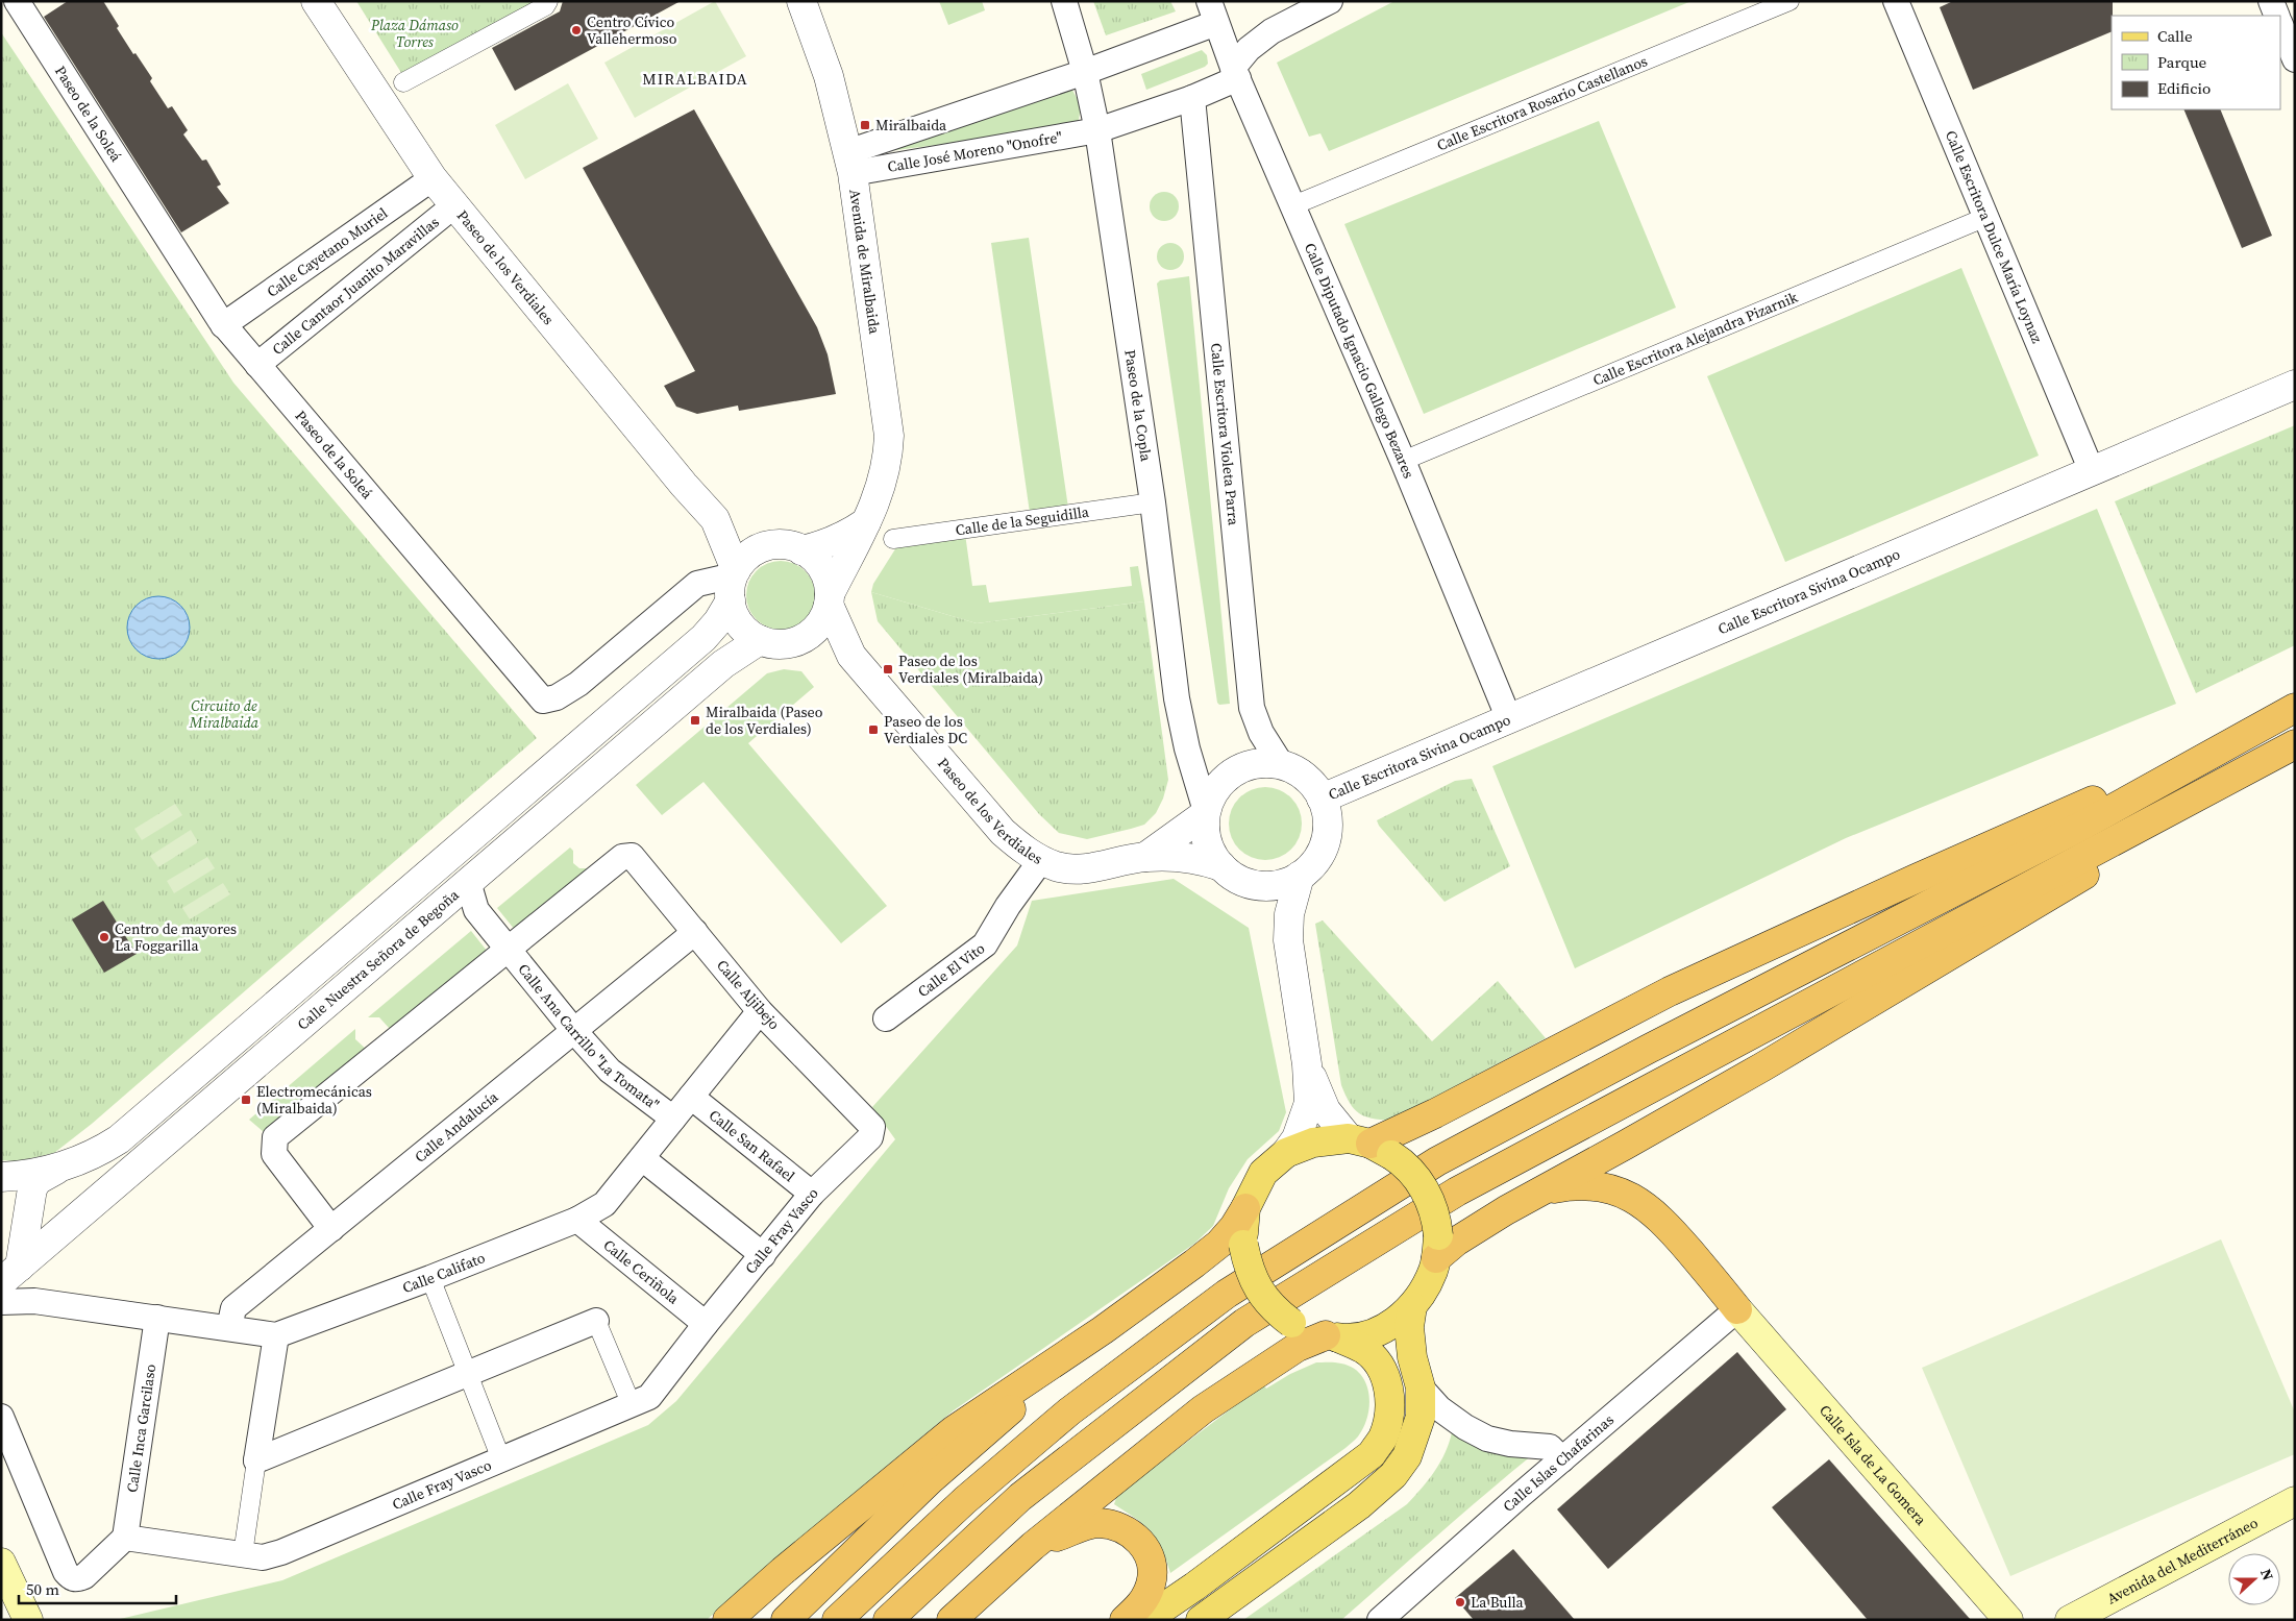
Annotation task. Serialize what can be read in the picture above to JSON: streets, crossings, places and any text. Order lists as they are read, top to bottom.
{
  "streets": {
    "main road": ["Calle Isla de La Gomera", "Avenida del Mediterráneo"],
    "street": [
      "Calle Escritora Rosario Castellanos",
      "Paseo de la Soleá",
      "Calle José Moreno \"Onofre\"",
      "Calle Escritora Dulce María Loynaz",
      "Calle Cayetano Muriel",
      "Avenida de Miralbaida",
      "Paseo de los Verdiales",
      "Calle Cantaor Juanito Maravillas",
      "Calle Escritora Alejandra Pizarnik",
      "Calle Diputado Ignacio Gallego Bezares",
      "Paseo de la Copla",
      "Calle Escritora Violeta Parra",
      "Calle de la Seguidilla",
      "Calle Escritora Sivina Ocampo",
      "Calle Nuestra Señora de Begoña",
      "Calle El Vito",
      "Calle Aljibejo",
      "Calle Ana Carrillo \"La Tomata\"",
      "Calle Andalucía",
      "Calle San Rafael",
      "Calle Fray Vasco",
      "Calle Califato",
      "Calle Ceriñola",
      "Calle Inca Garcilaso",
      "Calle Islas Chafarinas"
    ]
  },
  "crossings": [
    ["Calle Escritora Rosario Castellanos", "Calle Diputado Ignacio Gallego Bezares"],
    ["Paseo de la Soleá", "Calle Cayetano Muriel"],
    ["Paseo de la Soleá", "Avenida de Miralbaida"],
    ["Paseo de la Soleá", "Paseo de los Verdiales"],
    ["Paseo de la Soleá", "Calle Cantaor Juanito Maravillas"],
    ["Paseo de la Soleá", "Calle Nuestra Señora de Begoña"],
    ["Calle José Moreno \"Onofre\"", "Avenida de Miralbaida"],
    ["Calle José Moreno \"Onofre\"", "Calle Diputado Ignacio Gallego Bezares"],
    ["Calle José Moreno \"Onofre\"", "Paseo de la Copla"],
    ["Calle José Moreno \"Onofre\"", "Calle Escritora Violeta Parra"],
    ["Calle Escritora Dulce María Loynaz", "Calle Escritora Alejandra Pizarnik"],
    ["Calle Escritora Dulce María Loynaz", "Calle Escritora Sivina Ocampo"],
    ["Calle Cayetano Muriel", "Paseo de los Verdiales"],
    ["Avenida de Miralbaida", "Paseo de los Verdiales"],
    ["Avenida de Miralbaida", "Calle Nuestra Señora de Begoña"],
    ["Paseo de los Verdiales", "Calle Cantaor Juanito Maravillas"],
    ["Paseo de los Verdiales", "Paseo de la Copla"],
    ["Paseo de los Verdiales", "Calle Escritora Violeta Parra"],
    ["Paseo de los Verdiales", "Calle Escritora Sivina Ocampo"],
    ["Paseo de los Verdiales", "Calle Nuestra Señora de Begoña"],
    ["Paseo de los Verdiales", "Calle El Vito"],
    ["Calle Escritora Alejandra Pizarnik", "Calle Diputado Ignacio Gallego Bezares"],
    ["Calle Diputado Ignacio Gallego Bezares", "Calle Escritora Sivina Ocampo"],
    ["Paseo de la Copla", "Calle Escritora Violeta Parra"],
    ["Paseo de la Copla", "Calle de la Seguidilla"],
    ["Paseo de la Copla", "Calle Escritora Sivina Ocampo"],
    ["Calle Escritora Violeta Parra", "Calle Escritora Sivina Ocampo"],
    ["Calle Nuestra Señora de Begoña", "Calle Ana Carrillo \"La Tomata\""],
    ["Calle Aljibejo", "Calle Ana Carrillo \"La Tomata\""],
    ["Calle Aljibejo", "Calle Andalucía"],
    ["Calle Aljibejo", "Calle Fray Vasco"],
    ["Calle Aljibejo", "Calle Califato"],
    ["Calle Ana Carrillo \"La Tomata\"", "Calle Andalucía"],
    ["Calle Ana Carrillo \"La Tomata\"", "Calle Califato"],
    ["Calle Andalucía", "Calle Califato"],
    ["Calle San Rafael", "Calle Fray Vasco"],
    ["Calle San Rafael", "Calle Califato"],
    ["Calle Fray Vasco", "Calle Ceriñola"],
    ["Calle Fray Vasco", "Calle Inca Garcilaso"],
    ["Calle Califato", "Calle Ceriñola"],
    ["Calle Califato", "Calle Inca Garcilaso"],
    ["Calle Islas Chafarinas", "Calle Isla de La Gomera"]
  ],
  "districts": ["MIRALBAIDA"],
  "parks": ["Plaza Dámaso Torres", "Circuito de Miralbaida"],
  "places": {
    "other": ["Centro Cívico Vallehermoso", "Centro de mayores La Foggarilla", "La Bulla"],
    "transit": [
      "Miralbaida",
      "Paseo de los Verdiales (Miralbaida)",
      "Miralbaida (Paseo de los Verdiales)",
      "Paseo de los Verdiales DC",
      "Electromecánicas (Miralbaida)"
    ]
  },
  "legend": ["Calle", "Parque", "Edificio"],
  "scale_bar": "50 m",
  "north": "right"
}
